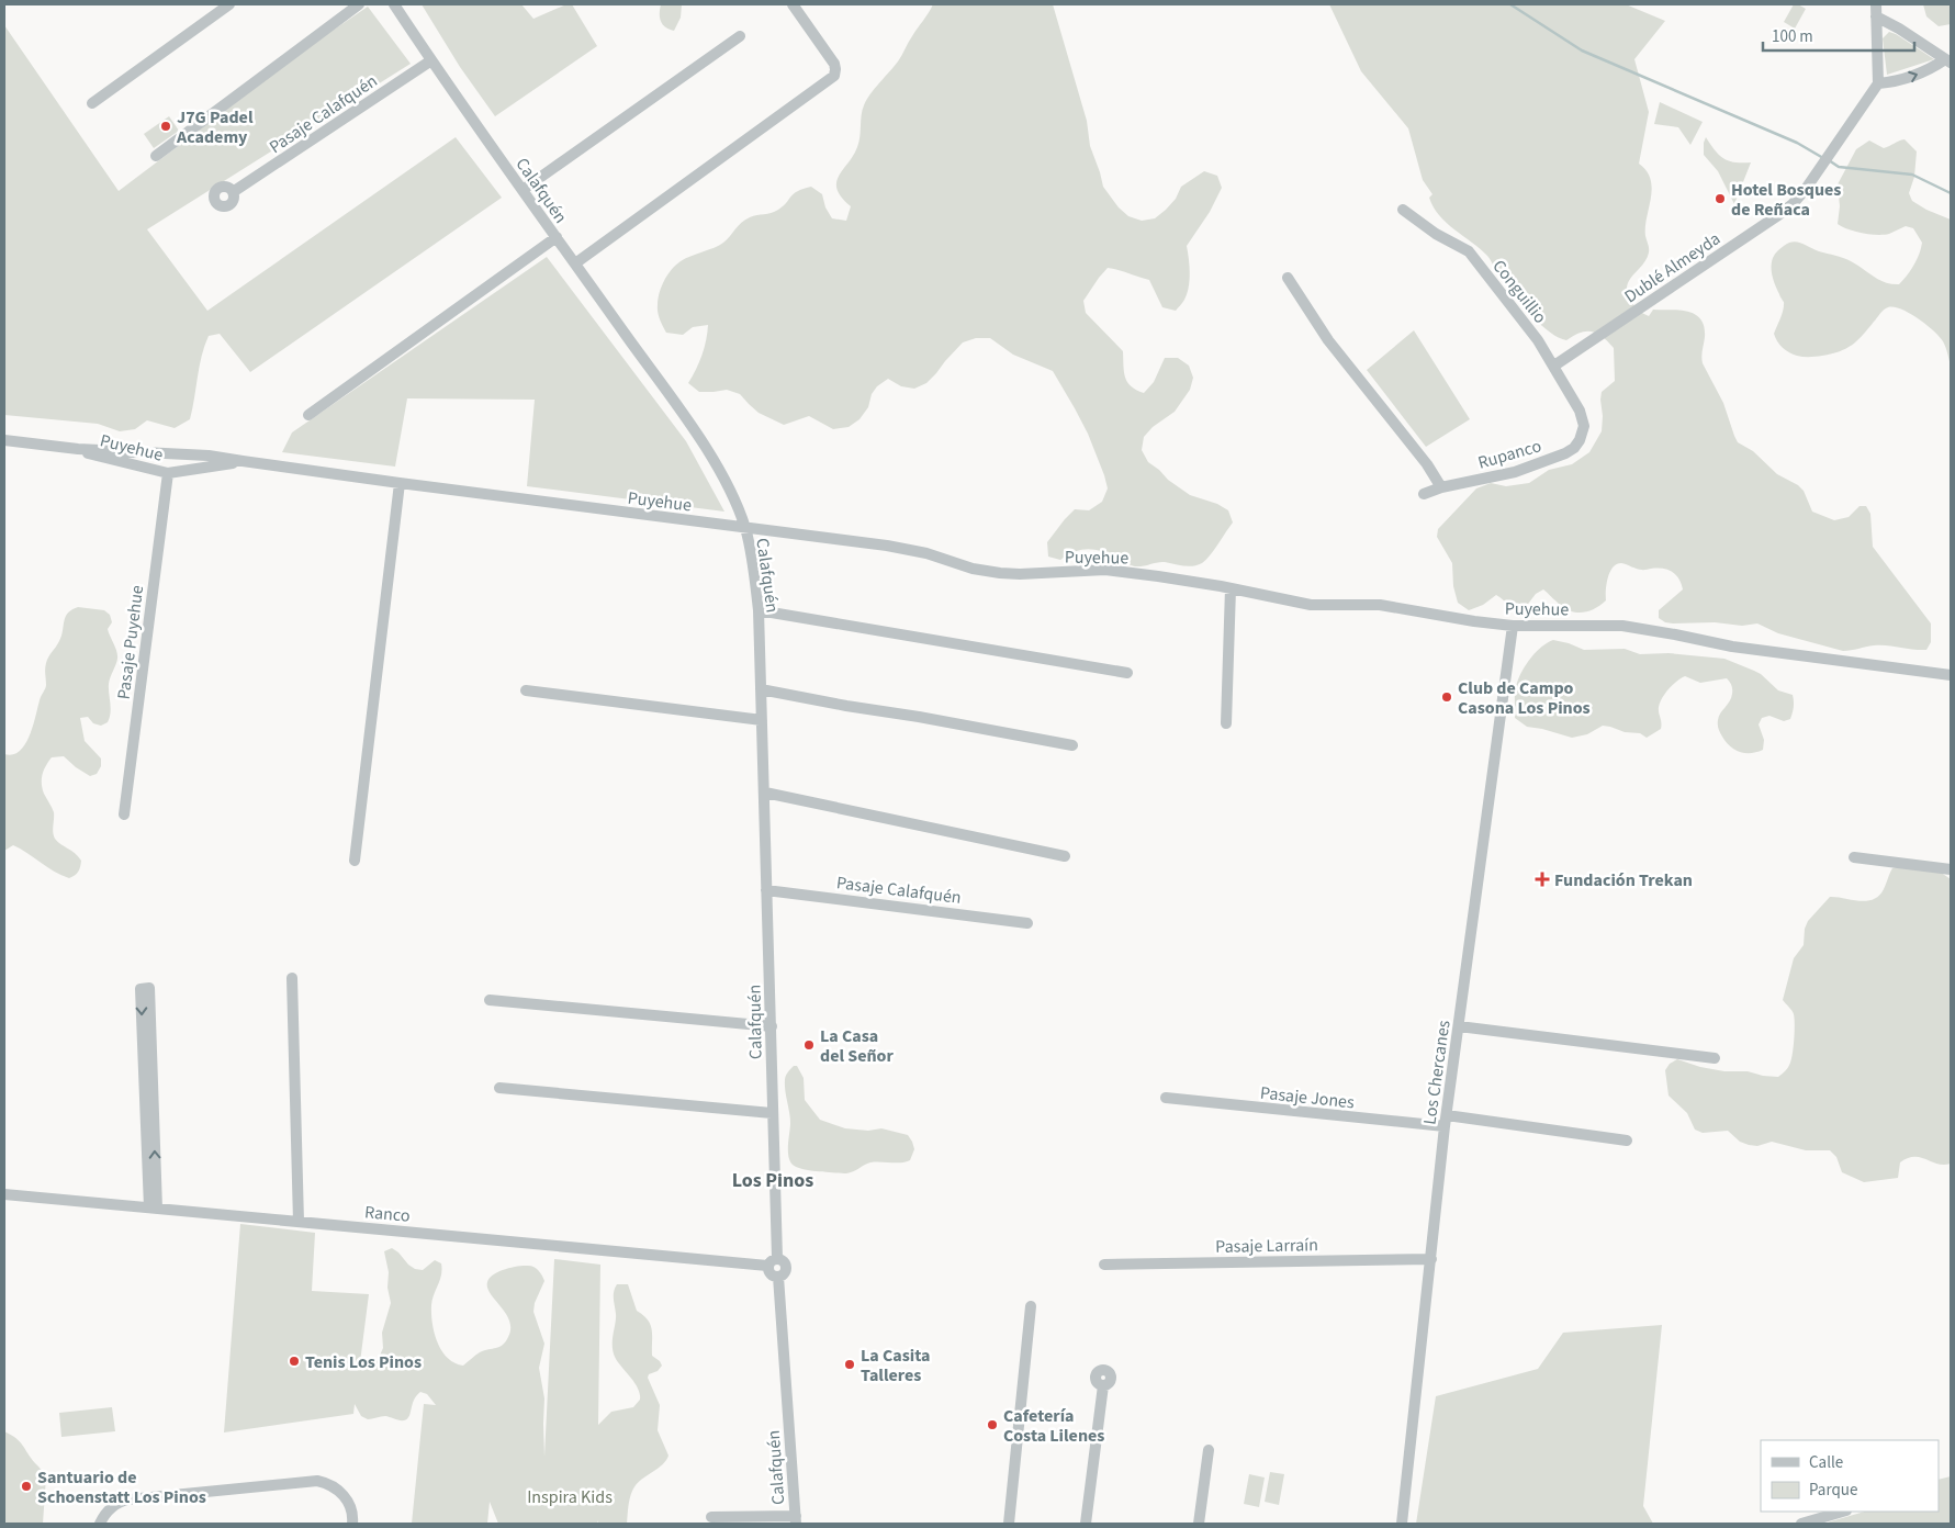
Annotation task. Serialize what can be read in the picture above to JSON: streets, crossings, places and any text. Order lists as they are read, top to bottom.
{
  "streets": {
    "street": [
      "Pasaje Calafquén",
      "Calafquén",
      "Dublé Almeyda",
      "Conguillio",
      "Puyehue",
      "Rupanco",
      "Pasaje Puyehue",
      "Los Chercanes",
      "Pasaje Jones",
      "Ranco",
      "Pasaje Larraín"
    ]
  },
  "crossings": [
    ["Pasaje Calafquén", "Calafquén"],
    ["Calafquén", "Puyehue"],
    ["Calafquén", "Ranco"],
    ["Dublé Almeyda", "Conguillio"],
    ["Conguillio", "Rupanco"],
    ["Puyehue", "Pasaje Puyehue"],
    ["Puyehue", "Los Chercanes"],
    ["Los Chercanes", "Pasaje Jones"],
    ["Los Chercanes", "Pasaje Larraín"]
  ],
  "districts": ["Los Pinos"],
  "parks": ["Inspira Kids"],
  "places": {
    "other": [
      "J7G Padel Academy",
      "Hotel Bosques de Reñaca",
      "Club de Campo Casona Los Pinos",
      "La Casa del Señor",
      "Tenis Los Pinos",
      "La Casita Talleres",
      "Cafetería Costa Lilenes",
      "Santuario de Schoenstatt Los Pinos"
    ],
    "health": ["Fundación Trekan"]
  },
  "legend": ["Calle", "Parque"],
  "scale_bar": "100 m"
}
